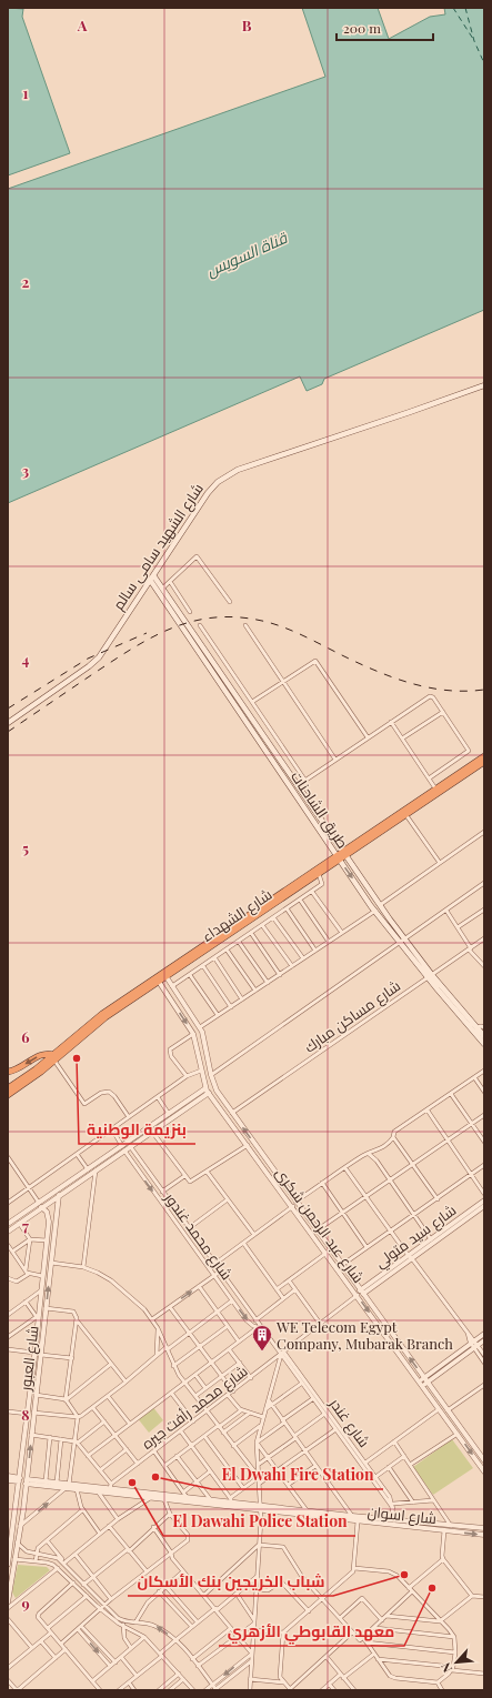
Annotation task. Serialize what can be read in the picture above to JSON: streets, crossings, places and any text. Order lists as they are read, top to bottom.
{
  "streets": {
    "highway": ["شارع الشهداء"],
    "main road": ["شارع الشهيد سامى سالم", "طريق الشاحنات"],
    "street": [
      "شارع مساكن مبارك",
      "شارع عبد الرحمن شكرى",
      "شارع محمد غندور",
      "شارع سيد متولي",
      "شارع العبور",
      "شارع محمد رأفت جيره",
      "شارع غندر",
      "شارع اسوان"
    ]
  },
  "crossings": [
    ["شارع الشهيد سامى سالم", "طريق الشاحنات"],
    ["طريق الشاحنات", "شارع الشهداء"],
    ["طريق الشاحنات", "شارع مساكن مبارك"],
    ["شارع الشهداء", "شارع عبد الرحمن شكرى"],
    ["شارع مساكن مبارك", "شارع عبد الرحمن شكرى"],
    ["شارع عبد الرحمن شكرى", "شارع سيد متولي"],
    ["شارع عبد الرحمن شكرى", "شارع محمد رأفت جيره"],
    ["شارع محمد غندور", "شارع محمد رأفت جيره"],
    ["شارع محمد غندور", "شارع غندر"],
    ["شارع العبور", "شارع اسوان"],
    ["شارع محمد رأفت جيره", "شارع غندر"],
    ["شارع محمد رأفت جيره", "شارع اسوان"],
    ["شارع غندر", "شارع اسوان"]
  ],
  "water": ["قناة السويس"],
  "places": {
    "other": [
      "بنزيمة الوطنية",
      "El Dwahi Fire Station",
      "El Dawahi Police Station",
      "شباب الخريجين بنك الأسكان",
      "معهد القابوطي الأزهري"
    ],
    "building": ["WE Telecom Egypt Company, Mubarak Branch"]
  },
  "scale_bar": "200 m",
  "north": "bottom left",
  "grid": {
    "columns": ["A", "B"],
    "rows": [
      "1",
      "2",
      "3",
      "4",
      "5",
      "6",
      "7",
      "8",
      "9"
    ]
  }
}
